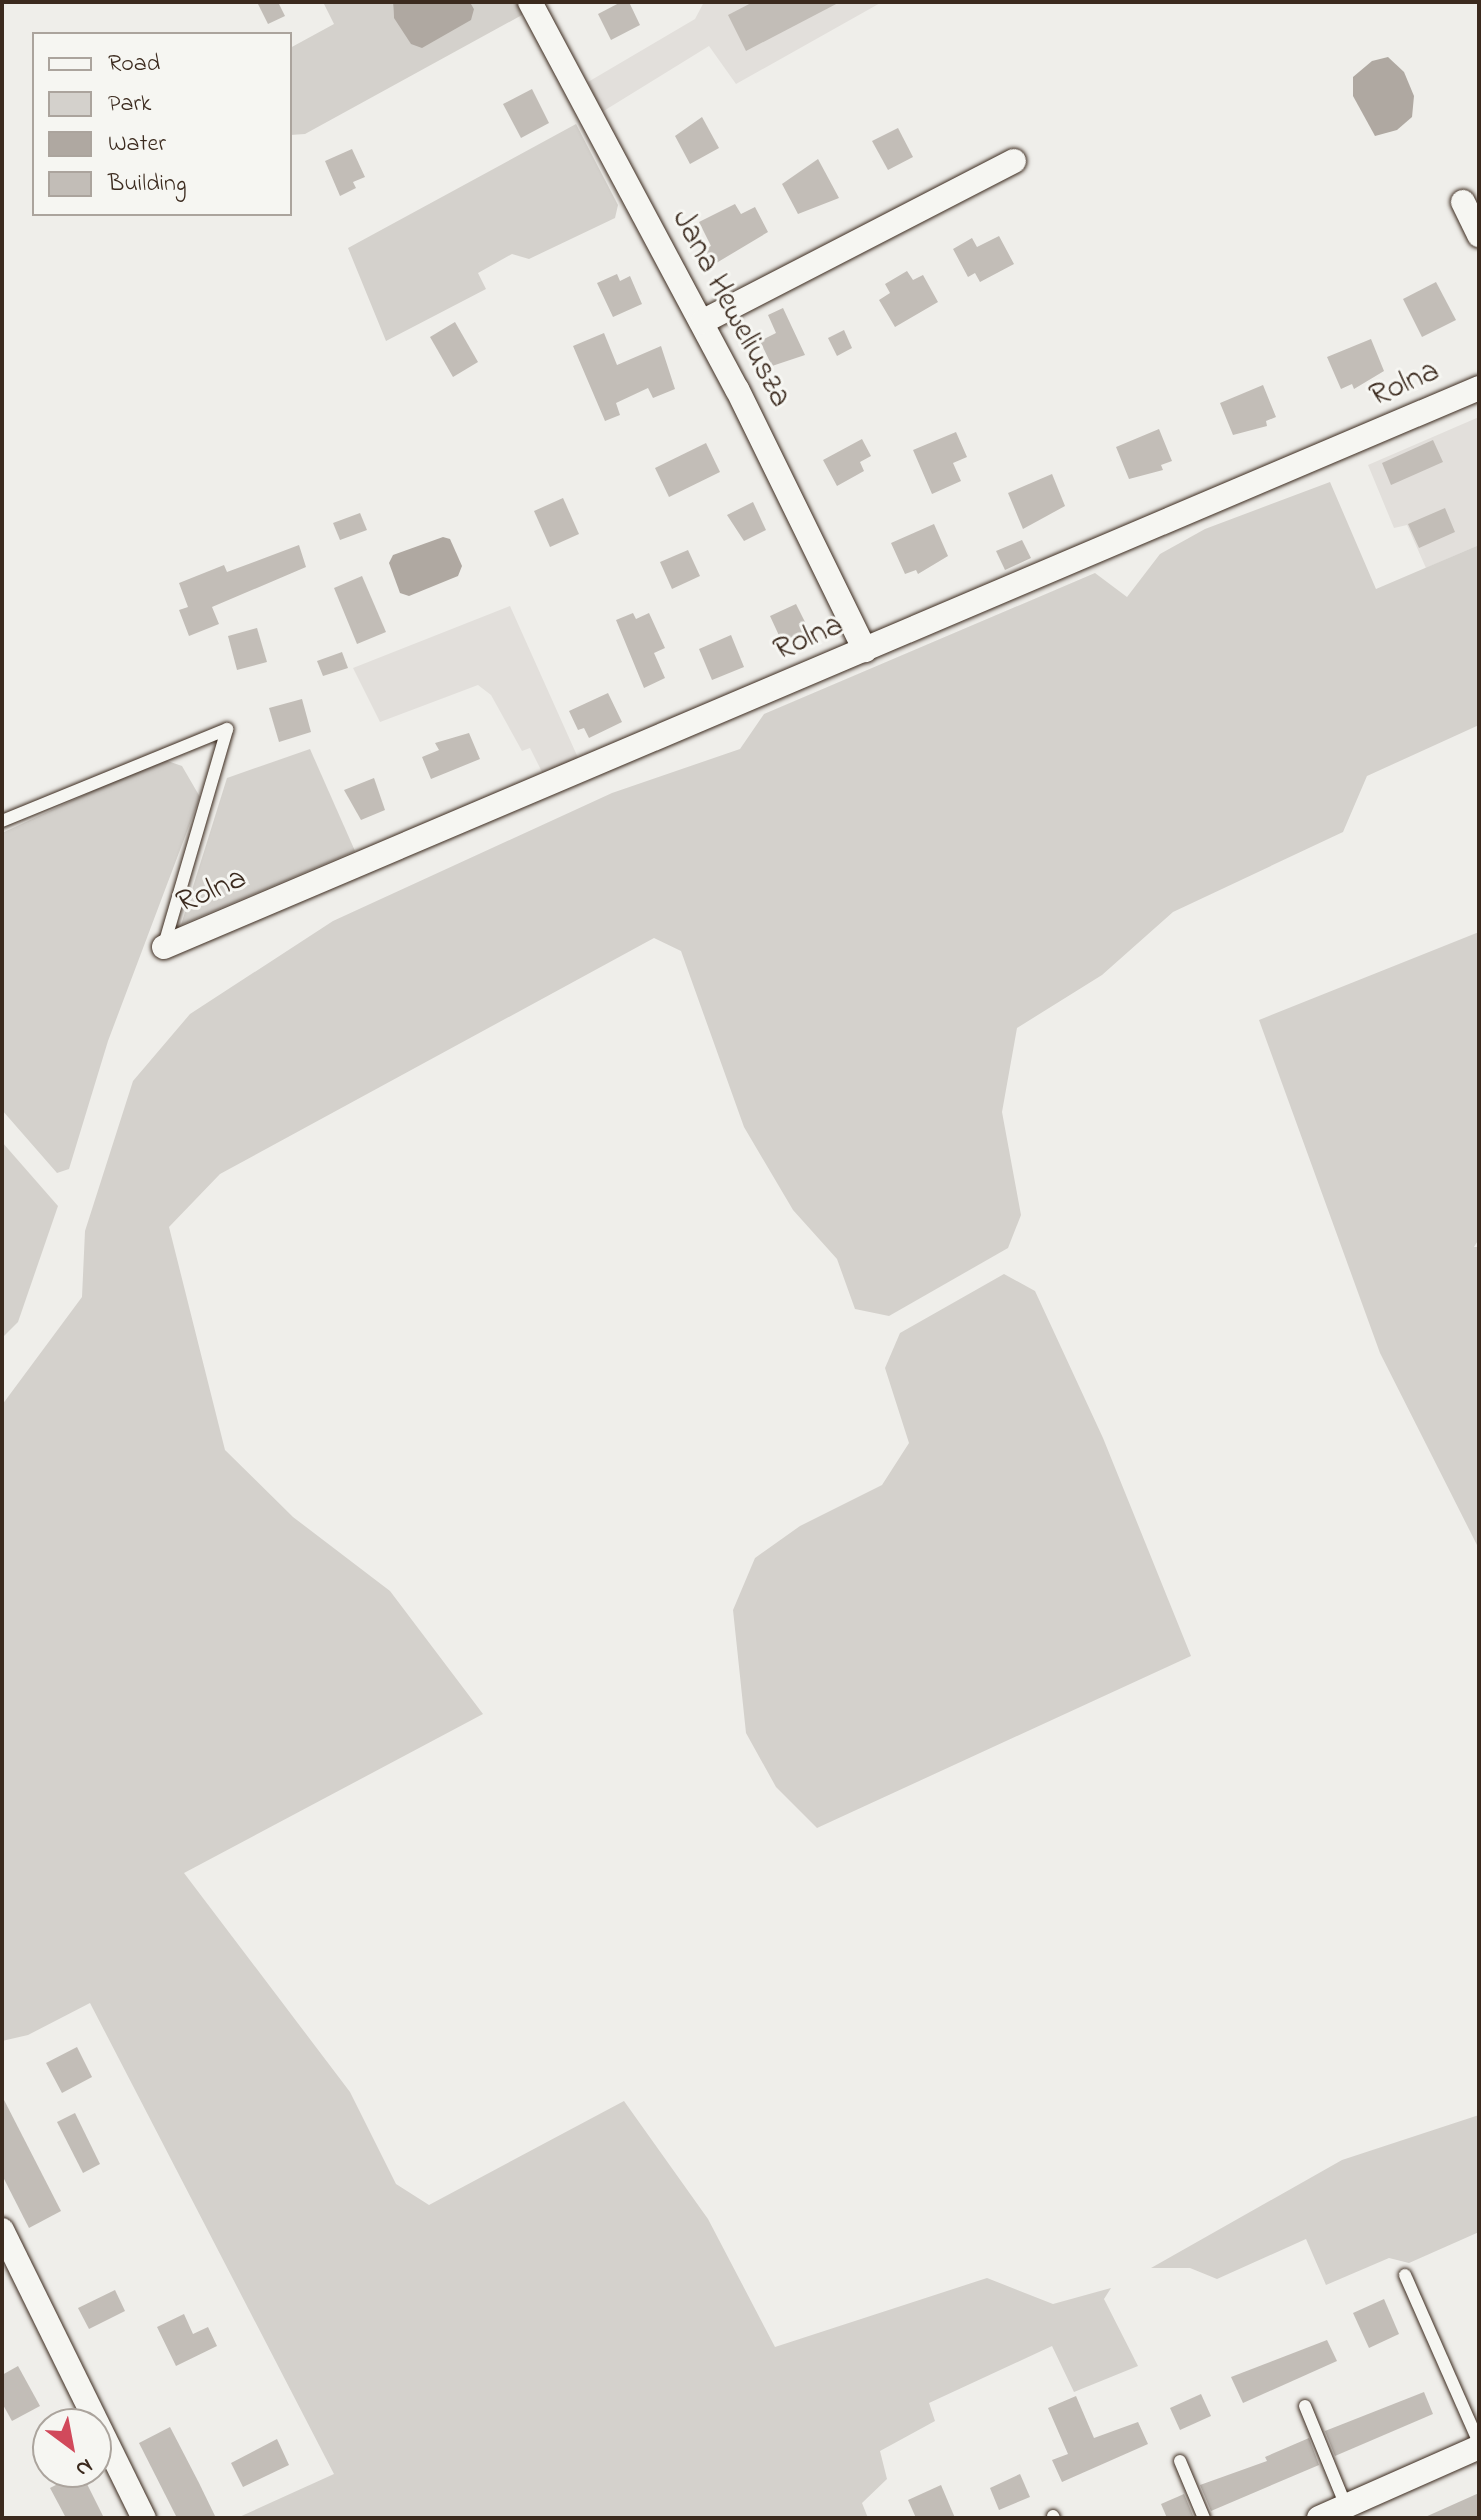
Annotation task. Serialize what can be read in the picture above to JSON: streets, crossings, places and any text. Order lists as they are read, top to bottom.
{
  "streets": {
    "street": ["Jana Heweliusza", "Rolna"]
  },
  "crossings": [
    ["Jana Heweliusza", "Rolna"]
  ],
  "legend": [
    "Road",
    "Park",
    "Water",
    "Building"
  ],
  "north": "bottom right"
}
